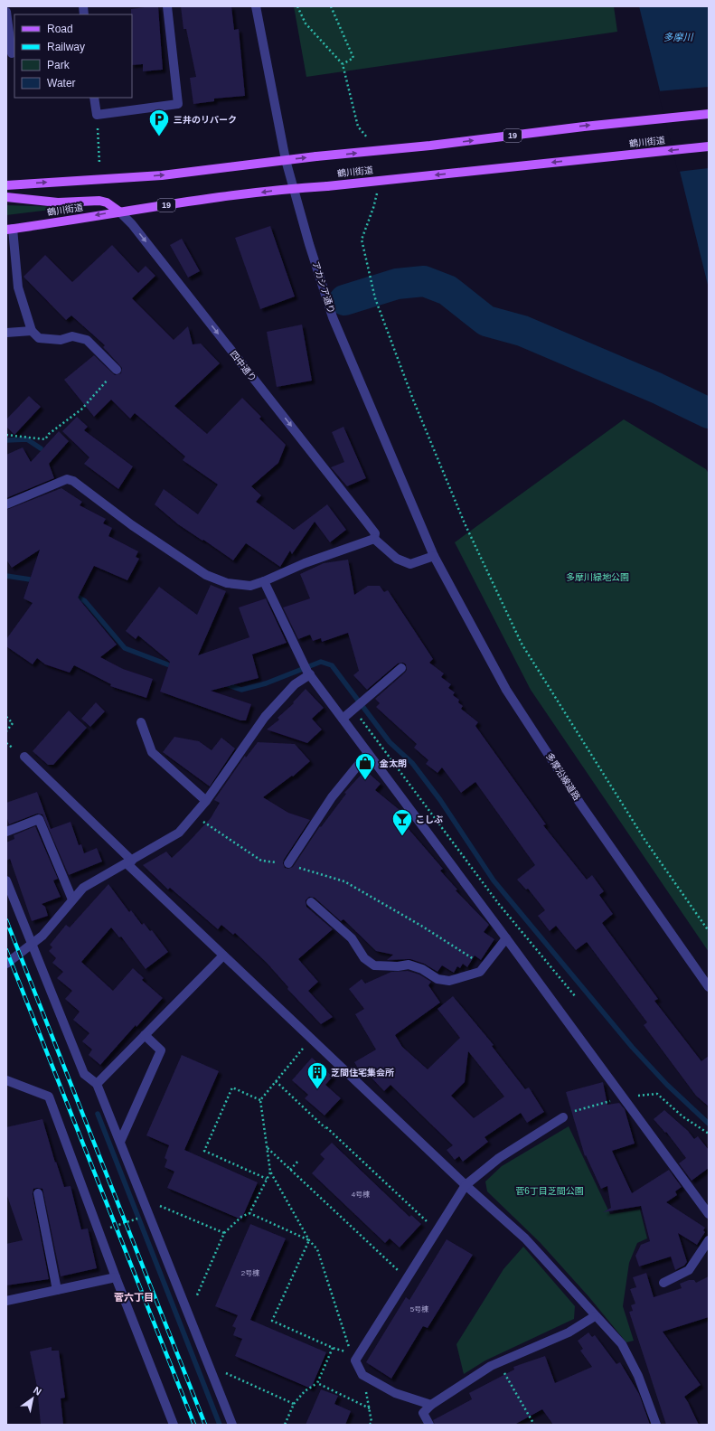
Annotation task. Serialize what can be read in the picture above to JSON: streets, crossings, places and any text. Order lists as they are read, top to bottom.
{
  "streets": {
    "main road": ["19", "鶴川街道"],
    "street": ["アカシア通り", "四中通り", "多摩沿線道路"]
  },
  "crossings": [
    ["鶴川街道", "アカシア通り"],
    ["鶴川街道", "四中通り"],
    ["アカシア通り", "多摩沿線道路"]
  ],
  "one_way": ["四中通り"],
  "districts": ["菅六丁目"],
  "water": ["多摩川"],
  "parks": ["多摩川緑地公園", "菅6丁目芝間公園"],
  "places": {
    "parking": ["三井のリパーク"],
    "shop": ["金太朗"],
    "bar": ["こしぶ"],
    "building": ["芝間住宅集会所"]
  },
  "house_numbers": ["4号棟", "2号棟", "5号棟"],
  "legend": [
    "Road",
    "Railway",
    "Park",
    "Water"
  ],
  "north": "top right"
}
